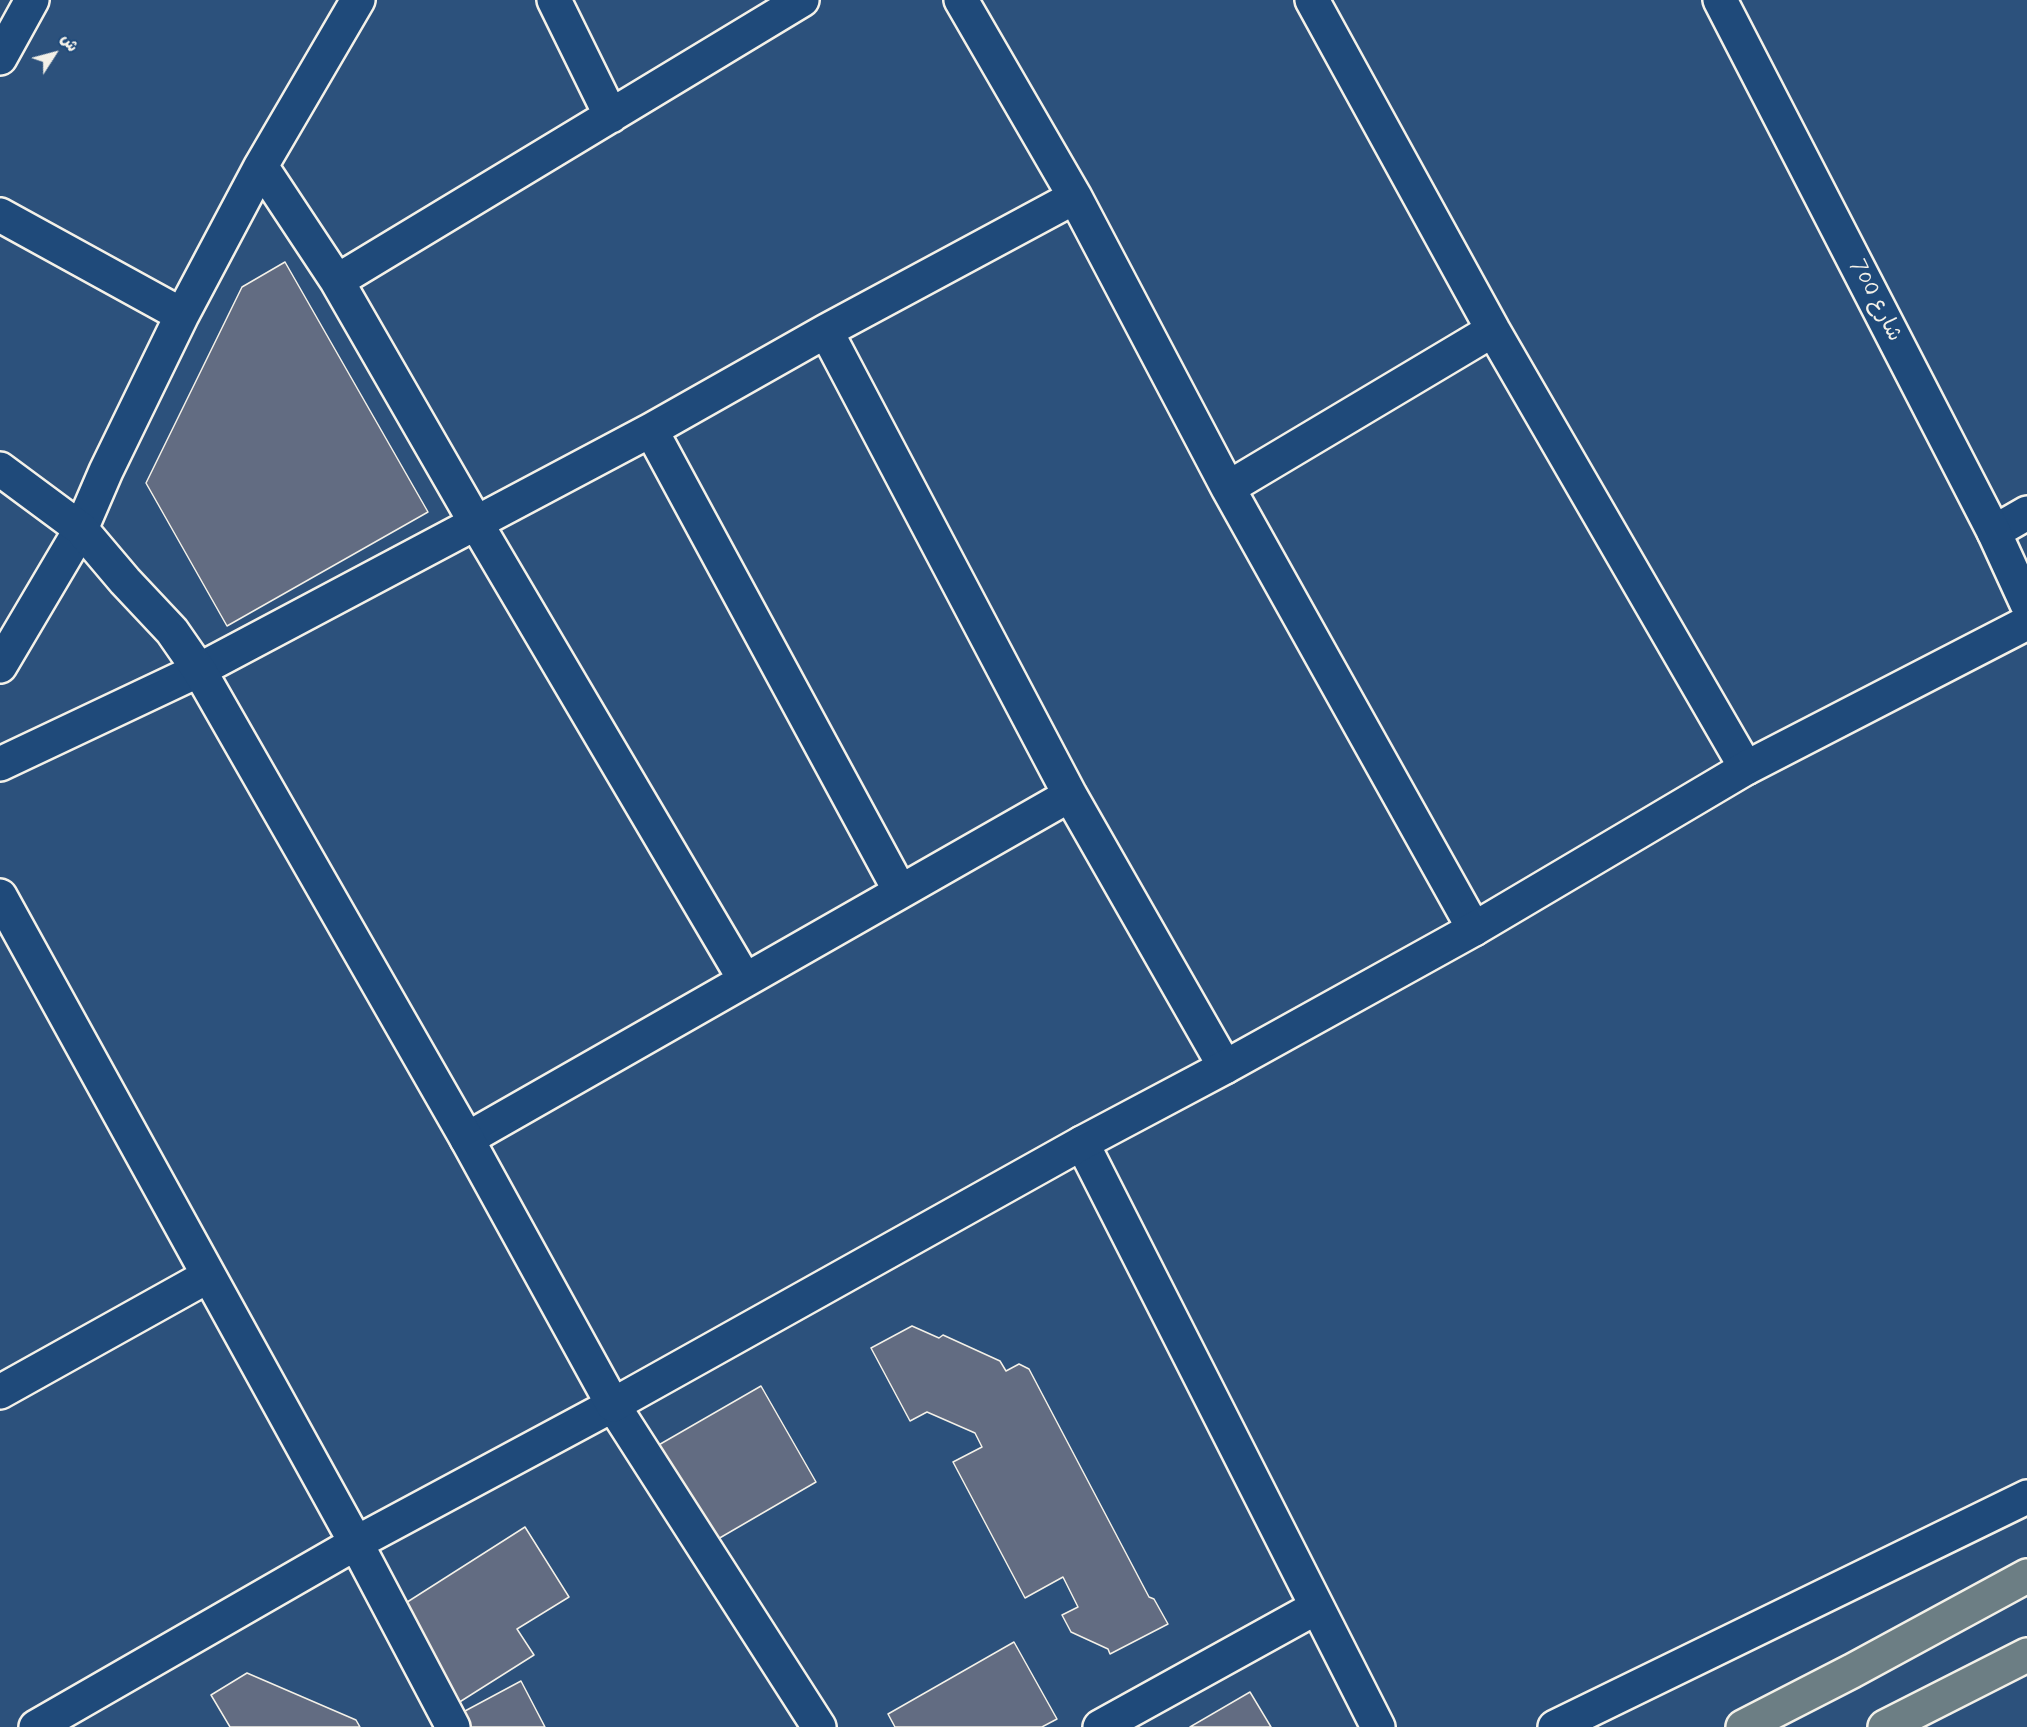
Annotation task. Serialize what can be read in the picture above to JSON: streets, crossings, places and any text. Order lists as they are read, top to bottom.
{
  "streets": {
    "street": ["شارع 700"]
  },
  "north": "top right"
}
